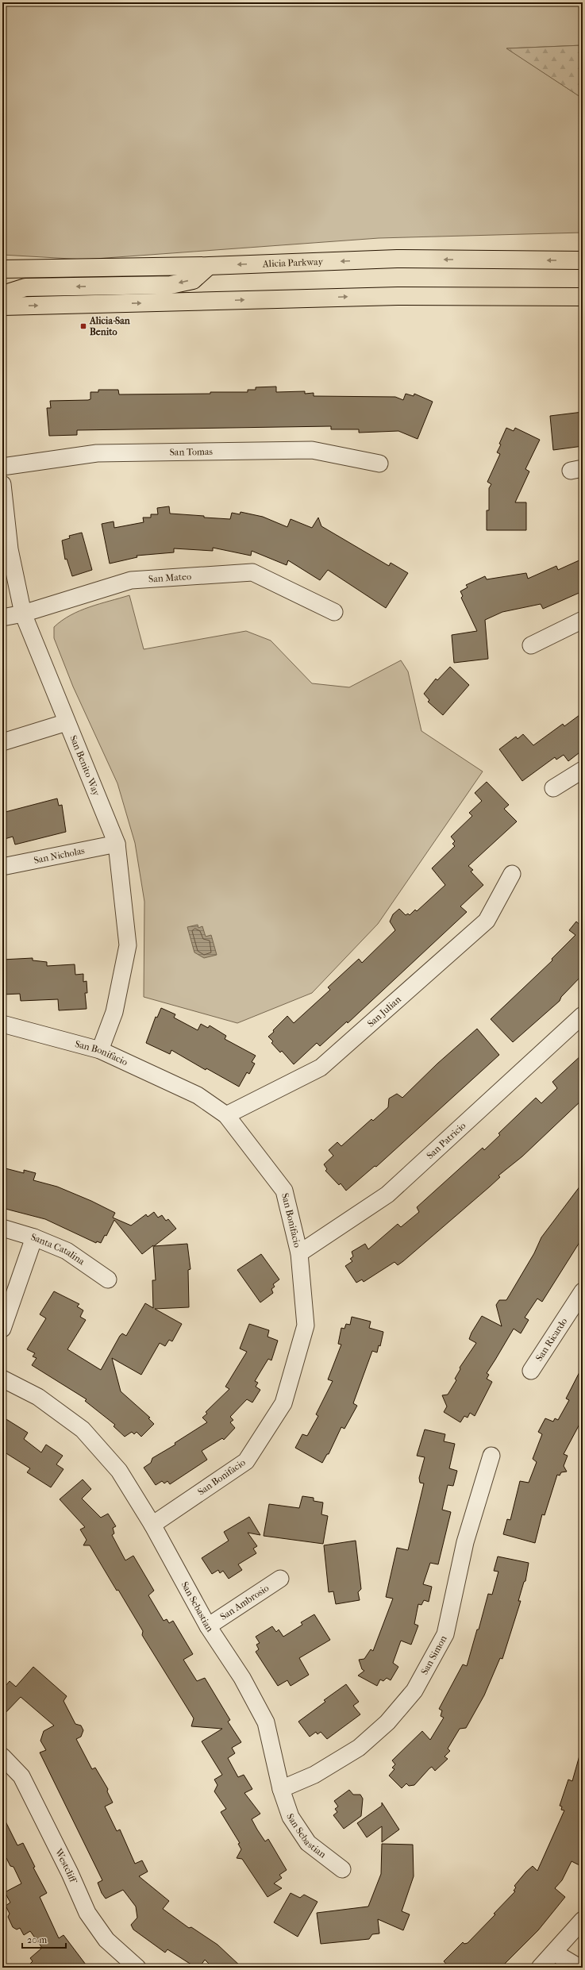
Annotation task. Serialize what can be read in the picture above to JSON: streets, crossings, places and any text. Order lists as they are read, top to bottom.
{
  "streets": {
    "main road": ["Alicia Parkway"],
    "street": [
      "San Tomas",
      "San Mateo",
      "San Benito Way",
      "San Nicholas",
      "San Julian",
      "San Bonifacio",
      "San Patricio",
      "Santa Catalina",
      "San Ricardo",
      "San Ambrosio",
      "San Sebastian",
      "San Simon",
      "Westcliff"
    ]
  },
  "crossings": [
    ["San Mateo", "San Benito Way"],
    ["San Benito Way", "San Nicholas"],
    ["San Benito Way", "San Bonifacio"],
    ["San Julian", "San Bonifacio"],
    ["San Bonifacio", "San Patricio"],
    ["San Bonifacio", "San Sebastian"],
    ["San Ambrosio", "San Sebastian"],
    ["San Sebastian", "San Simon"]
  ],
  "places": {
    "transit": ["Alicia-San Benito"]
  },
  "scale_bar": "20 m"
}
